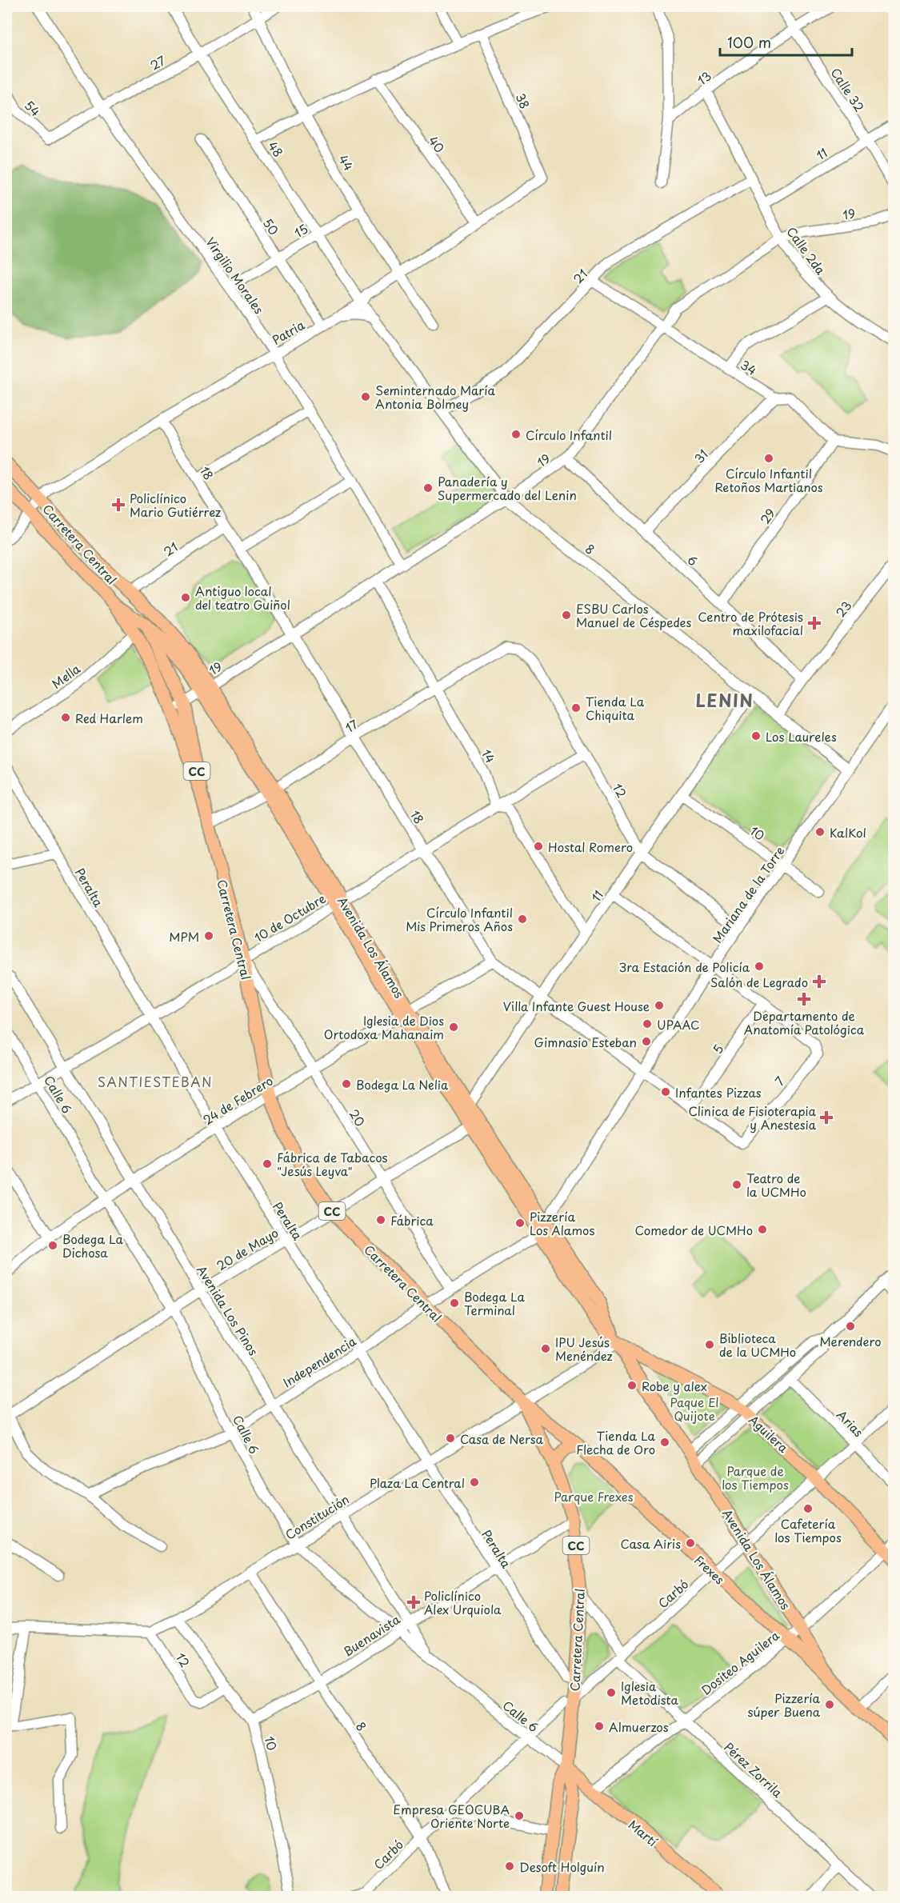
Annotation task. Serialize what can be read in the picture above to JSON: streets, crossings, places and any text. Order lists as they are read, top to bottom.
{
  "streets": {
    "main road": [
      "Carretera Central",
      "CC",
      "Avenida Los Álamos",
      "Aguilera",
      "Frexes",
      "Martí"
    ],
    "street": [
      "27",
      "13",
      "Calle 32",
      "38",
      "54",
      "40",
      "48",
      "11",
      "44",
      "19",
      "50",
      "15",
      "Calle 2da",
      "Virgilio Morales",
      "21",
      "Patria",
      "34",
      "31",
      "18",
      "29",
      "8",
      "6",
      "23",
      "Mella",
      "17",
      "14",
      "12",
      "10",
      "Peralta",
      "Mariana de la Torre",
      "10 de Octubre",
      "5",
      "7",
      "Calle 6",
      "24 de Febrero",
      "20",
      "20 de Mayo",
      "Avenida Los Pinos",
      "Independencia",
      "Arias",
      "Constitución",
      "Carbó",
      "Buenavista",
      "Dositeo Aguilera",
      "Pérez Zorrila"
    ]
  },
  "crossings": [
    ["27", "54"],
    ["27", "48"],
    ["27", "44"],
    ["27", "Virgilio Morales"],
    ["13", "Calle 32"],
    ["13", "Calle 2da"],
    ["Calle 32", "11"],
    ["38", "Patria"],
    ["40", "Patria"],
    ["48", "15"],
    ["48", "Patria"],
    ["48", "8"],
    ["11", "Calle 2da"],
    ["11", "18"],
    ["11", "8"],
    ["11", "12"],
    ["11", "10"],
    ["11", "Avenida Los Álamos"],
    ["44", "15"],
    ["44", "Patria"],
    ["19", "Calle 2da"],
    ["19", "Virgilio Morales"],
    ["19", "34"],
    ["19", "18"],
    ["19", "Carretera Central"],
    ["19", "8"],
    ["19", "6"],
    ["19", "14"],
    ["19", "Avenida Los Álamos"],
    ["50", "15"],
    ["50", "Patria"],
    ["15", "Virgilio Morales"],
    ["Calle 2da", "21"],
    ["Virgilio Morales", "Patria"],
    ["21", "34"],
    ["21", "18"],
    ["21", "8"],
    ["21", "Avenida Los Álamos"],
    ["Patria", "18"],
    ["Patria", "Carretera Central"],
    ["Patria", "8"],
    ["34", "31"],
    ["34", "29"],
    ["31", "6"],
    ["18", "17"],
    ["18", "Mariana de la Torre"],
    ["18", "10 de Octubre"],
    ["18", "5"],
    ["18", "7"],
    ["18", "24 de Febrero"],
    ["29", "6"],
    ["Carretera Central", "Mella"],
    ["Carretera Central", "17"],
    ["Carretera Central", "10 de Octubre"],
    ["Carretera Central", "Avenida Los Álamos"],
    ["Carretera Central", "Calle 6"],
    ["Carretera Central", "24 de Febrero"],
    ["Carretera Central", "20"],
    ["Carretera Central", "20 de Mayo"],
    ["Carretera Central", "Independencia"],
    ["Carretera Central", "Constitución"],
    ["Carretera Central", "Frexes"],
    ["Carretera Central", "Carbó"],
    ["Carretera Central", "Buenavista"],
    ["Carretera Central", "Pérez Zorrila"],
    ["Carretera Central", "Martí"],
    ["8", "23"],
    ["8", "Mariana de la Torre"],
    ["8", "Constitución"],
    ["8", "Carbó"],
    ["8", "Buenavista"],
    ["6", "23"],
    ["17", "14"],
    ["17", "12"],
    ["17", "Avenida Los Álamos"],
    ["14", "10 de Octubre"],
    ["12", "10"],
    ["12", "Mariana de la Torre"],
    ["12", "10 de Octubre"],
    ["12", "Constitución"],
    ["10", "Mariana de la Torre"],
    ["10", "Constitución"],
    ["10", "Buenavista"],
    ["Peralta", "10 de Octubre"],
    ["Peralta", "24 de Febrero"],
    ["Peralta", "20 de Mayo"],
    ["Peralta", "Independencia"],
    ["Peralta", "Constitución"],
    ["Peralta", "Buenavista"],
    ["Mariana de la Torre", "Avenida Los Álamos"],
    ["10 de Octubre", "Avenida Los Álamos"],
    ["10 de Octubre", "Calle 6"],
    ["10 de Octubre", "20"],
    ["10 de Octubre", "Avenida Los Pinos"],
    ["Avenida Los Álamos", "24 de Febrero"],
    ["Avenida Los Álamos", "20 de Mayo"],
    ["Avenida Los Álamos", "Independencia"],
    ["Avenida Los Álamos", "Aguilera"],
    ["Avenida Los Álamos", "Constitución"],
    ["Avenida Los Álamos", "Frexes"],
    ["Avenida Los Álamos", "Carbó"],
    ["Avenida Los Álamos", "Dositeo Aguilera"],
    ["5", "7"],
    ["Calle 6", "24 de Febrero"],
    ["Calle 6", "20 de Mayo"],
    ["Calle 6", "Avenida Los Pinos"],
    ["Calle 6", "Independencia"],
    ["Calle 6", "Constitución"],
    ["Calle 6", "Carbó"],
    ["Calle 6", "Buenavista"],
    ["Calle 6", "Martí"],
    ["24 de Febrero", "20"],
    ["24 de Febrero", "Avenida Los Pinos"],
    ["20", "20 de Mayo"],
    ["20", "Independencia"],
    ["20 de Mayo", "Avenida Los Pinos"],
    ["Avenida Los Pinos", "Independencia"],
    ["Avenida Los Pinos", "Constitución"],
    ["Avenida Los Pinos", "Buenavista"],
    ["Arias", "Carbó"],
    ["Aguilera", "Constitución"],
    ["Aguilera", "Carbó"],
    ["Aguilera", "Dositeo Aguilera"],
    ["Constitución", "Frexes"],
    ["Frexes", "Carbó"],
    ["Frexes", "Dositeo Aguilera"],
    ["Carbó", "Pérez Zorrila"],
    ["Dositeo Aguilera", "Pérez Zorrila"],
    ["Dositeo Aguilera", "Martí"]
  ],
  "districts": ["LENIN", "SANTIESTEBAN"],
  "parks": ["Paque El Quijote", "Parque de los Tiempos", "Parque Frexes"],
  "places": {
    "other": [
      "Seminternado María Antonia Bolmey",
      "Círculo Infantil",
      "Círculo Infantil Retoños Martianos",
      "Panadería y Supermercado del Lenin",
      "Antiguo local del teatro Guiñol",
      "ESBU Carlos Manuel de Céspedes",
      "Tienda La Chiquita",
      "Red Harlem",
      "Los Laureles",
      "KalKol",
      "Hostal Romero",
      "Círculo Infantil Mis Primeros Años",
      "MPM",
      "3ra Estación de Policía",
      "Villa Infante Guest House",
      "UPAAC",
      "Iglesia de Dios Ortodoxa Mahanaim",
      "Gimnasio Esteban",
      "Bodega La Nelia",
      "Infantes Pizzas",
      "Fábrica de Tabacos \"Jesús Leyva\"",
      "Teatro de la UCMHo",
      "Fábrica",
      "Pizzería Los Alamos",
      "Comedor de UCMHo",
      "Bodega La Dichosa",
      "Bodega La Terminal",
      "Merendero",
      "Biblioteca de la UCMHo",
      "IPU Jesús Menéndez",
      "Robe y alex",
      "Casa de Nersa",
      "Tienda La Flecha de Oro",
      "Plaza La Central",
      "Cafetería los Tiempos",
      "Casa Airis",
      "Iglesia Metodista",
      "Pizzería súper Buena",
      "Almuerzos",
      "Empresa GEOCUBA Oriente Norte",
      "Desoft Holguín"
    ],
    "health": [
      "Policlínico Mario Gutiérrez",
      "Centro de Prótesis maxilofacial",
      "Salón de Legrado",
      "Departamento de Anatomía Patológica",
      "Clinica de Fisioterapia y Anestesia",
      "Policlínico Alex Urquiola"
    ]
  },
  "scale_bar": "100 m"
}
